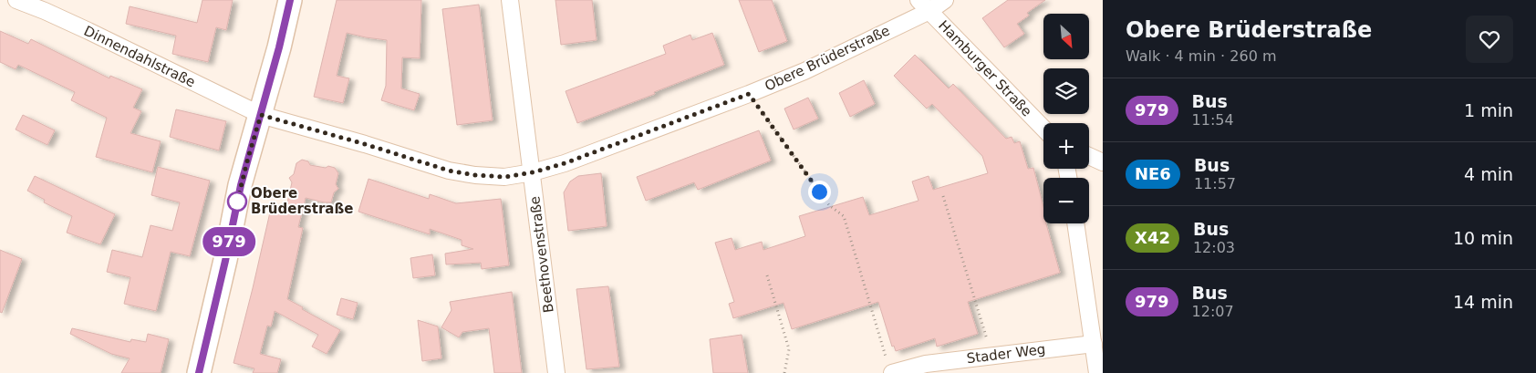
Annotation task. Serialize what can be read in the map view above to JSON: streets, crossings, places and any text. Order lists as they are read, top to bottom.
{
  "streets": {
    "street": [
      "Dinnendahlstraße",
      "Obere Brüderstraße",
      "Hamburger Straße",
      "Beethovenstraße",
      "Stader Weg"
    ]
  },
  "crossings": [
    ["Dinnendahlstraße", "Obere Brüderstraße"],
    ["Obere Brüderstraße", "Hamburger Straße"],
    ["Obere Brüderstraße", "Beethovenstraße"]
  ],
  "places": ["Obere Brüderstraße"],
  "lines": ["bus line 979"],
  "north": "bottom right",
  "page": {
    "on_map": "979",
    "heading": ["Obere Brüderstraße", "Walk · 4 min · 260 m"],
    "map_buttons": ["+", "−"],
    "list": [
      {
        "mark": "979",
        "name": "Bus",
        "note": "11:54",
        "value": "1 min"
      },
      {
        "mark": "NE6",
        "name": "Bus",
        "note": "11:57",
        "value": "4 min"
      },
      {
        "mark": "X42",
        "name": "Bus",
        "note": "12:03",
        "value": "10 min"
      },
      {
        "mark": "979",
        "name": "Bus",
        "note": "12:07",
        "value": "14 min"
      }
    ]
  }
}
